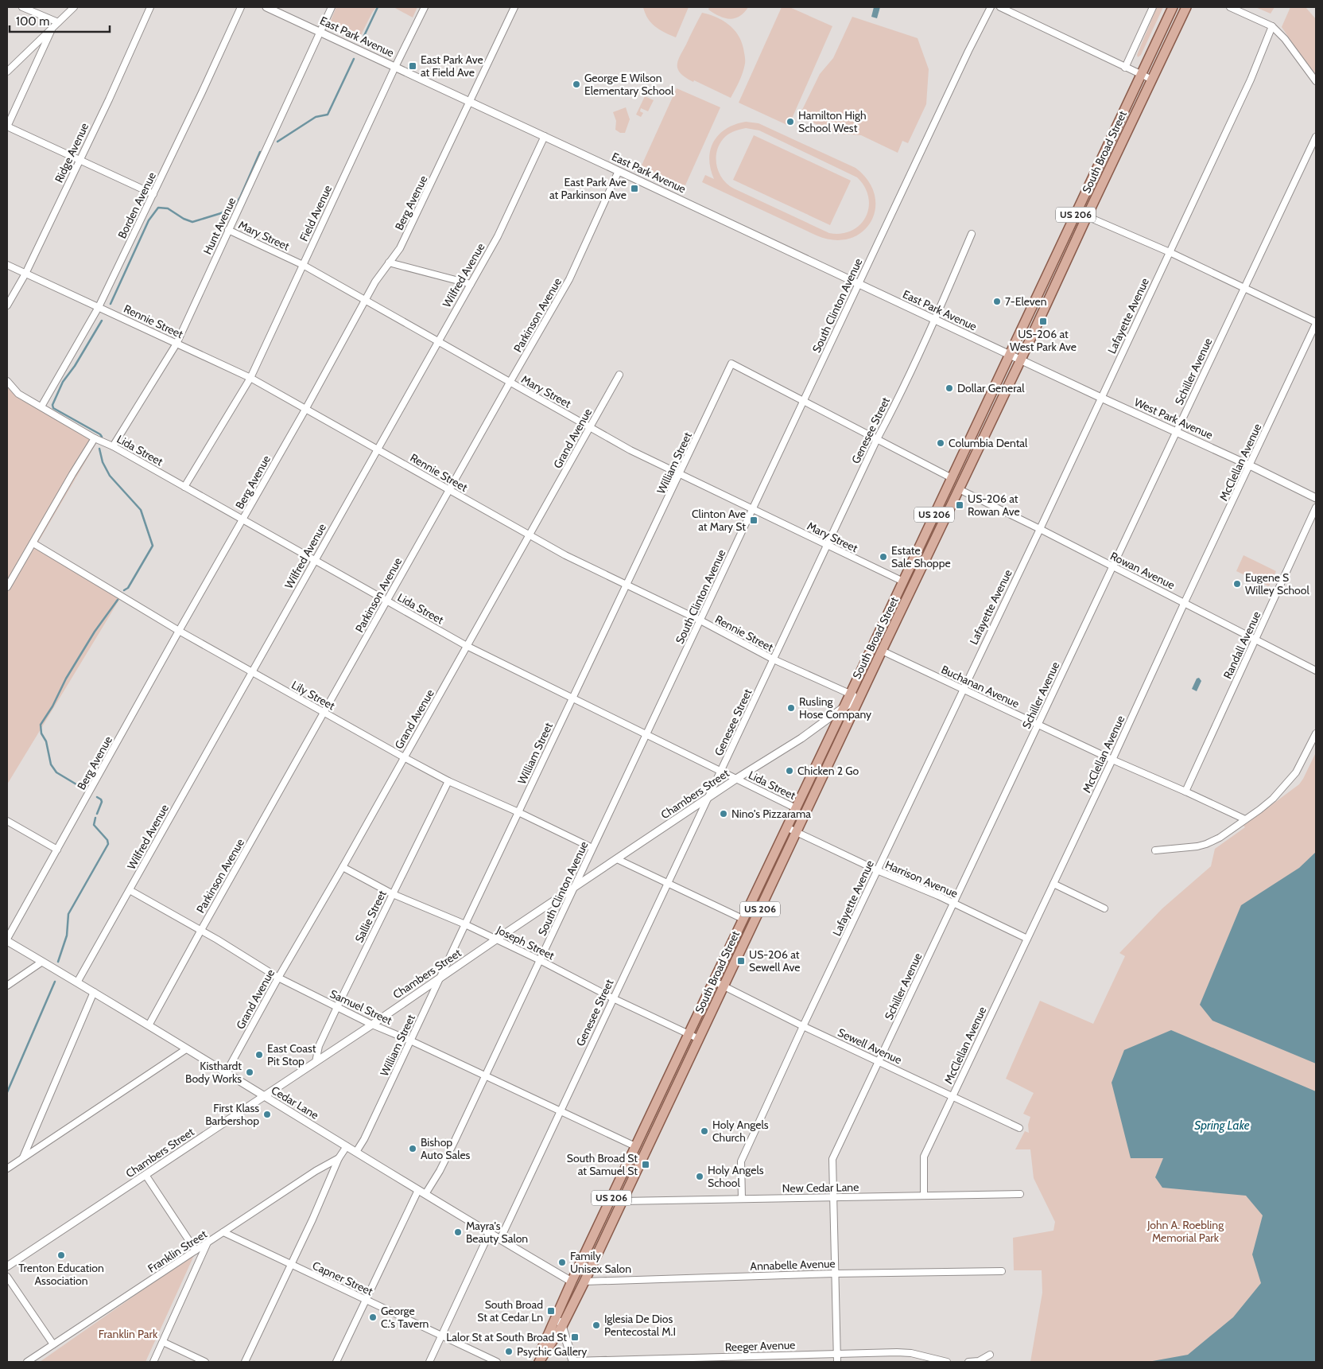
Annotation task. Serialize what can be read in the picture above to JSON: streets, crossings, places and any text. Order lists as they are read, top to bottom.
{
  "streets": {
    "main road": ["South Broad Street", "US 206"],
    "street": [
      "East Park Avenue",
      "Ridge Avenue",
      "Berg Avenue",
      "Borden Avenue",
      "Field Avenue",
      "Hunt Avenue",
      "Mary Street",
      "Wilfred Avenue",
      "South Clinton Avenue",
      "Parkinson Avenue",
      "Lafayette Avenue",
      "Rennie Street",
      "Schiller Avenue",
      "West Park Avenue",
      "Genesee Street",
      "Grand Avenue",
      "Lida Street",
      "McClellan Avenue",
      "William Street",
      "Rowan Avenue",
      "Randall Avenue",
      "Buchanan Avenue",
      "Lily Street",
      "Chambers Street",
      "Harrison Avenue",
      "Sallie Street",
      "Joseph Street",
      "Samuel Street",
      "Sewell Avenue",
      "Cedar Lane",
      "New Cedar Lane",
      "Franklin Street",
      "Annabelle Avenue",
      "Capner Street",
      "Reeger Avenue"
    ]
  },
  "crossings": [
    ["East Park Avenue", "South Broad Street"],
    ["East Park Avenue", "Berg Avenue"],
    ["East Park Avenue", "Field Avenue"],
    ["East Park Avenue", "Hunt Avenue"],
    ["East Park Avenue", "Wilfred Avenue"],
    ["East Park Avenue", "South Clinton Avenue"],
    ["East Park Avenue", "Parkinson Avenue"],
    ["East Park Avenue", "West Park Avenue"],
    ["East Park Avenue", "Genesee Street"],
    ["South Broad Street", "Mary Street"],
    ["South Broad Street", "Rennie Street"],
    ["South Broad Street", "West Park Avenue"],
    ["South Broad Street", "Lida Street"],
    ["South Broad Street", "Rowan Avenue"],
    ["South Broad Street", "Buchanan Avenue"],
    ["South Broad Street", "Chambers Street"],
    ["South Broad Street", "Harrison Avenue"],
    ["South Broad Street", "Joseph Street"],
    ["South Broad Street", "Samuel Street"],
    ["South Broad Street", "Sewell Avenue"],
    ["South Broad Street", "Cedar Lane"],
    ["South Broad Street", "New Cedar Lane"],
    ["South Broad Street", "Annabelle Avenue"],
    ["Ridge Avenue", "Rennie Street"],
    ["Berg Avenue", "Mary Street"],
    ["Berg Avenue", "Rennie Street"],
    ["Berg Avenue", "Lida Street"],
    ["Berg Avenue", "Lily Street"],
    ["Berg Avenue", "Cedar Lane"],
    ["Borden Avenue", "Rennie Street"],
    ["Borden Avenue", "Lida Street"],
    ["Field Avenue", "Mary Street"],
    ["Field Avenue", "Rennie Street"],
    ["Field Avenue", "Lida Street"],
    ["Hunt Avenue", "Mary Street"],
    ["Hunt Avenue", "Rennie Street"],
    ["Hunt Avenue", "Lida Street"],
    ["Mary Street", "Wilfred Avenue"],
    ["Mary Street", "South Clinton Avenue"],
    ["Mary Street", "Parkinson Avenue"],
    ["Mary Street", "Genesee Street"],
    ["Mary Street", "Grand Avenue"],
    ["Mary Street", "William Street"],
    ["Wilfred Avenue", "Rennie Street"],
    ["Wilfred Avenue", "Lida Street"],
    ["Wilfred Avenue", "Lily Street"],
    ["Wilfred Avenue", "Samuel Street"],
    ["Wilfred Avenue", "Cedar Lane"],
    ["South Clinton Avenue", "Rennie Street"],
    ["South Clinton Avenue", "Lida Street"],
    ["South Clinton Avenue", "William Street"],
    ["South Clinton Avenue", "Lily Street"],
    ["South Clinton Avenue", "Chambers Street"],
    ["South Clinton Avenue", "Joseph Street"],
    ["South Clinton Avenue", "Samuel Street"],
    ["South Clinton Avenue", "Cedar Lane"],
    ["South Clinton Avenue", "Capner Street"],
    ["Parkinson Avenue", "Rennie Street"],
    ["Parkinson Avenue", "Lida Street"],
    ["Parkinson Avenue", "Lily Street"],
    ["Parkinson Avenue", "Samuel Street"],
    ["Parkinson Avenue", "Cedar Lane"],
    ["Lafayette Avenue", "West Park Avenue"],
    ["Lafayette Avenue", "Rowan Avenue"],
    ["Lafayette Avenue", "Buchanan Avenue"],
    ["Lafayette Avenue", "Harrison Avenue"],
    ["Lafayette Avenue", "Sewell Avenue"],
    ["Lafayette Avenue", "New Cedar Lane"],
    ["Rennie Street", "Genesee Street"],
    ["Rennie Street", "Grand Avenue"],
    ["Rennie Street", "William Street"],
    ["Rennie Street", "Chambers Street"],
    ["Schiller Avenue", "West Park Avenue"],
    ["Schiller Avenue", "Rowan Avenue"],
    ["Schiller Avenue", "Buchanan Avenue"],
    ["Schiller Avenue", "Harrison Avenue"],
    ["Schiller Avenue", "Sewell Avenue"],
    ["Schiller Avenue", "New Cedar Lane"],
    ["Schiller Avenue", "Annabelle Avenue"],
    ["Schiller Avenue", "Reeger Avenue"],
    ["West Park Avenue", "McClellan Avenue"],
    ["Genesee Street", "Lida Street"],
    ["Genesee Street", "Chambers Street"],
    ["Genesee Street", "Joseph Street"],
    ["Genesee Street", "Samuel Street"],
    ["Genesee Street", "Cedar Lane"],
    ["Grand Avenue", "Lida Street"],
    ["Grand Avenue", "Lily Street"],
    ["Grand Avenue", "Joseph Street"],
    ["Grand Avenue", "Samuel Street"],
    ["Grand Avenue", "Cedar Lane"],
    ["Lida Street", "William Street"],
    ["Lida Street", "Chambers Street"],
    ["McClellan Avenue", "Rowan Avenue"],
    ["McClellan Avenue", "Buchanan Avenue"],
    ["McClellan Avenue", "Harrison Avenue"],
    ["McClellan Avenue", "Sewell Avenue"],
    ["McClellan Avenue", "New Cedar Lane"],
    ["William Street", "Lily Street"],
    ["William Street", "Chambers Street"],
    ["William Street", "Joseph Street"],
    ["William Street", "Samuel Street"],
    ["William Street", "Cedar Lane"],
    ["Rowan Avenue", "Randall Avenue"],
    ["Randall Avenue", "Buchanan Avenue"],
    ["Lily Street", "Sallie Street"],
    ["Chambers Street", "Sallie Street"],
    ["Chambers Street", "Joseph Street"],
    ["Chambers Street", "Samuel Street"],
    ["Chambers Street", "Cedar Lane"],
    ["Sallie Street", "Joseph Street"],
    ["Sallie Street", "Samuel Street"],
    ["Franklin Street", "Capner Street"]
  ],
  "water": ["Spring Lake"],
  "parks": ["John A. Roebling Memorial Park", "Franklin Park"],
  "places": {
    "transit": [
      "East Park Ave at Field Ave",
      "East Park Ave at Parkinson Ave",
      "US-206 at West Park Ave",
      "US-206 at Rowan Ave",
      "Clinton Ave at Mary St",
      "US-206 at Sewell Ave",
      "South Broad St at Samuel St",
      "South Broad St at Cedar Ln",
      "Lalor St at South Broad St"
    ],
    "other": [
      "George E Wilson Elementary School",
      "Hamilton High School West",
      "7-Eleven",
      "Dollar General",
      "Columbia Dental",
      "Estate Sale Shoppe",
      "Eugene S Willey School",
      "Rusling Hose Company",
      "Chicken 2 Go",
      "Nino's Pizzarama",
      "East Coast Pit Stop",
      "Kisthardt Body Works",
      "First Klass Barbershop",
      "Holy Angels Church",
      "Bishop Auto Sales",
      "Holy Angels School",
      "Mayra's Beauty Salon",
      "Trenton Education Association",
      "Family Unisex Salon",
      "George C.'s Tavern",
      "Iglesia De Dios Pentecostal M.I",
      "Psychic Gallery"
    ]
  },
  "scale_bar": "100 m"
}
